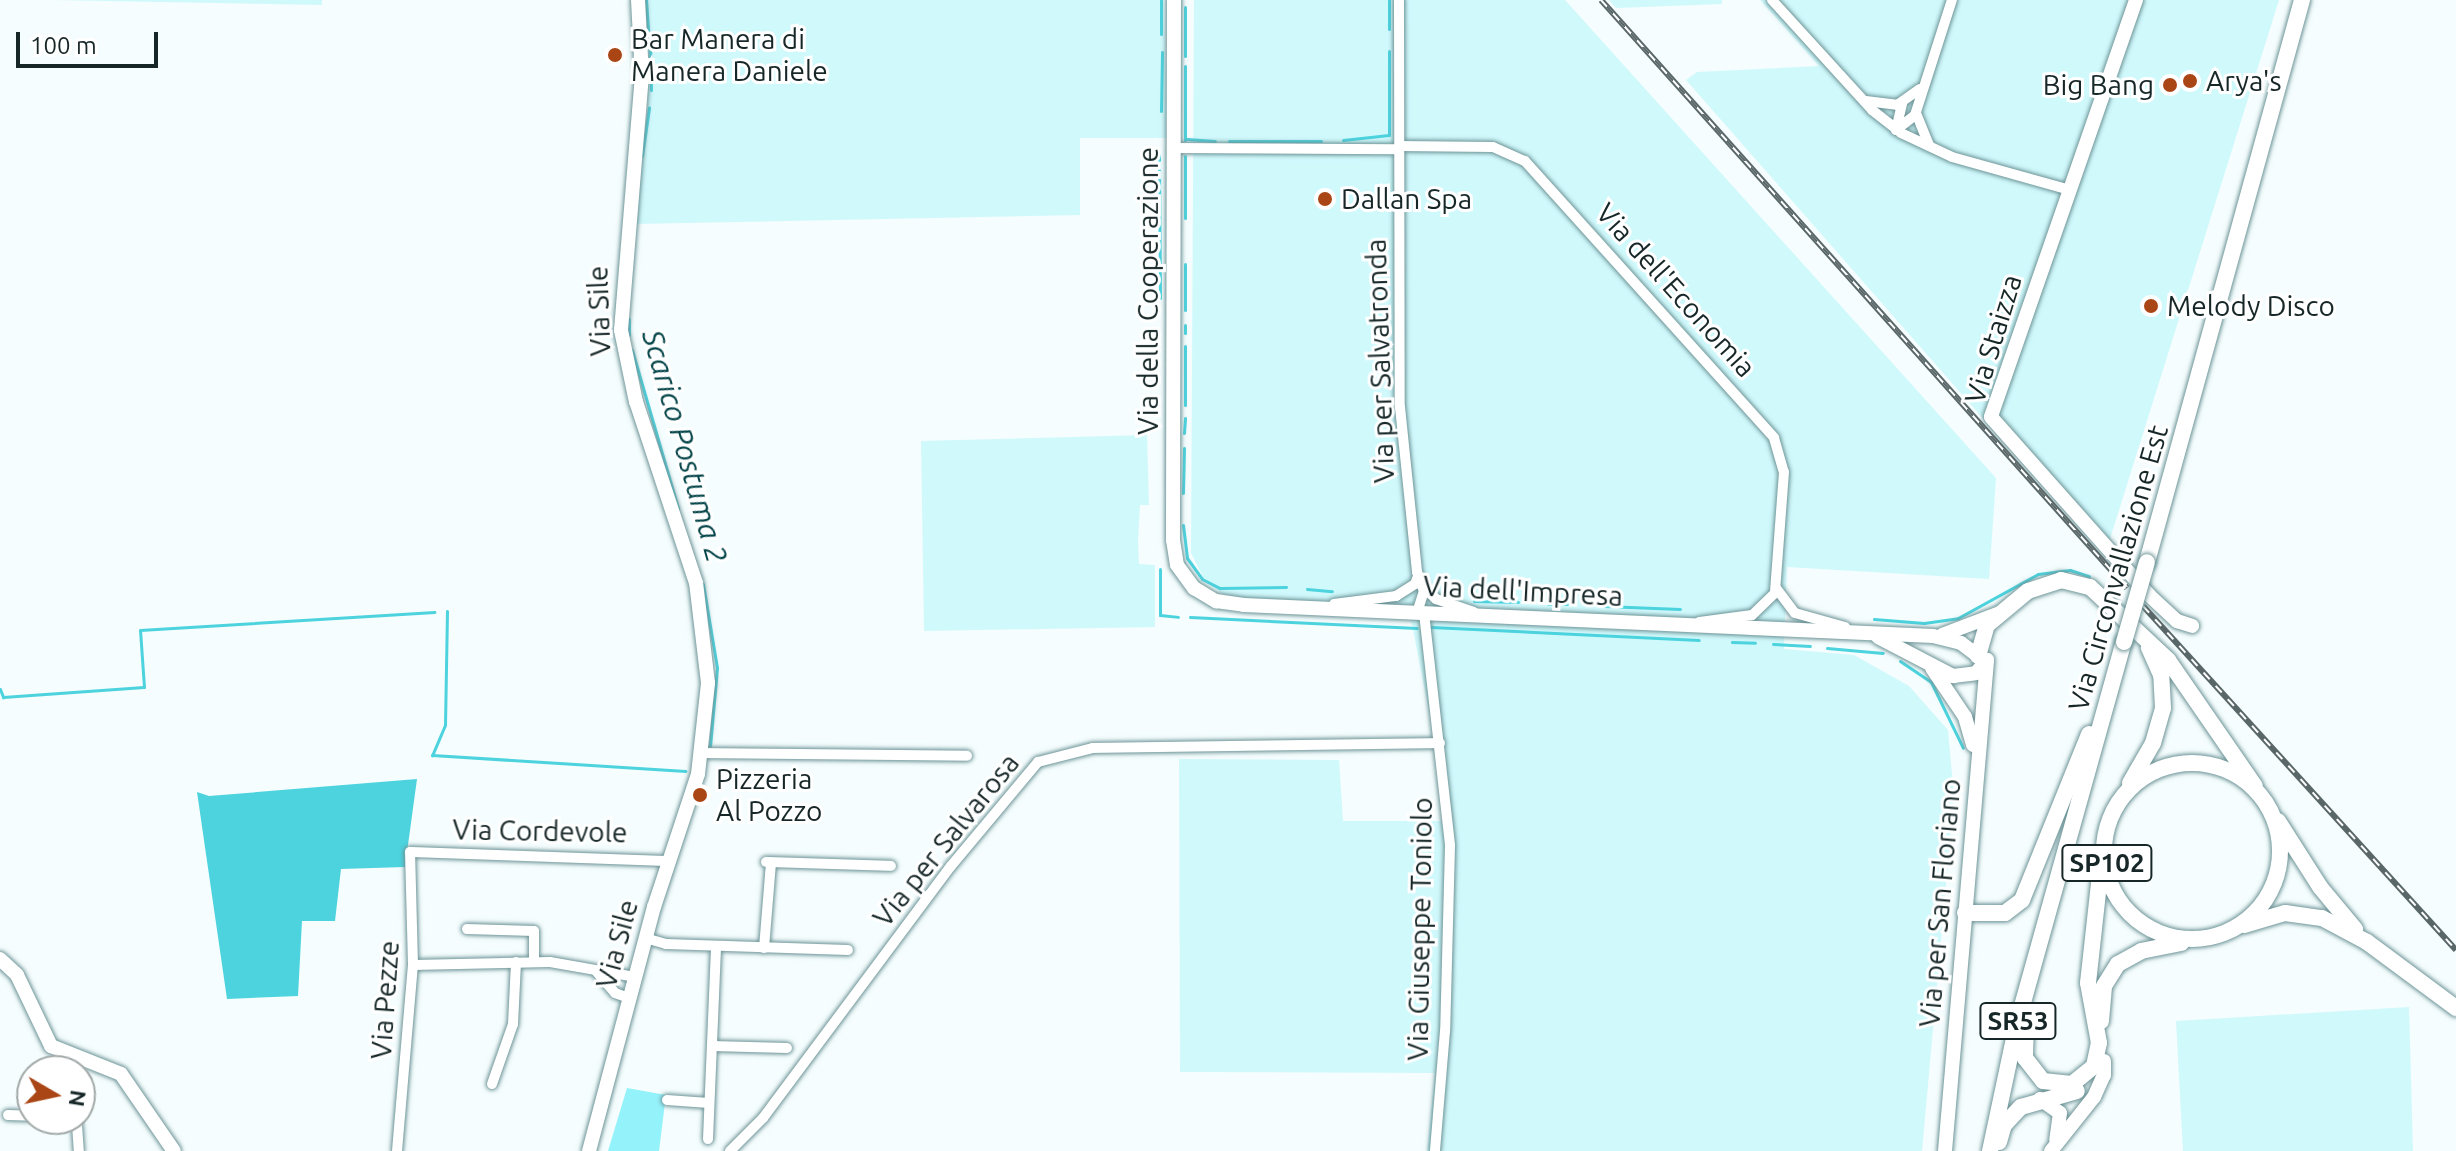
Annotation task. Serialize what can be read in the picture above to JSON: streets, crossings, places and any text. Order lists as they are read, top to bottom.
{
  "streets": {
    "main road": ["Via Circonvallazione Est", "SP102", "SR53"],
    "street": [
      "Via dell'Economia",
      "Via della Cooperazione",
      "Via Sile",
      "Via Staizza",
      "Via per Salvatronda",
      "Via dell'Impresa",
      "Via Cordevole",
      "Via per Salvarosa",
      "Via per San Floriano",
      "Via Giuseppe Toniolo",
      "Via Pezze"
    ]
  },
  "crossings": [
    ["Via dell'Economia", "Via della Cooperazione"],
    ["Via dell'Economia", "Via per Salvatronda"],
    ["Via della Cooperazione", "Via dell'Impresa"],
    ["Via Sile", "Via Cordevole"],
    ["Via per Salvatronda", "Via dell'Impresa"],
    ["Via per Salvatronda", "Via Giuseppe Toniolo"],
    ["Via dell'Impresa", "Via per San Floriano"],
    ["Via dell'Impresa", "Via Giuseppe Toniolo"],
    ["Via Cordevole", "Via Pezze"],
    ["Via per Salvarosa", "Via Giuseppe Toniolo"]
  ],
  "water": ["Scarico Postuma 2"],
  "places": [
    "Bar Manera di Manera Daniele",
    "Arya's",
    "Big Bang",
    "Dallan Spa",
    "Melody Disco",
    "Pizzeria Al Pozzo"
  ],
  "scale_bar": "100 m",
  "north": "right"
}
